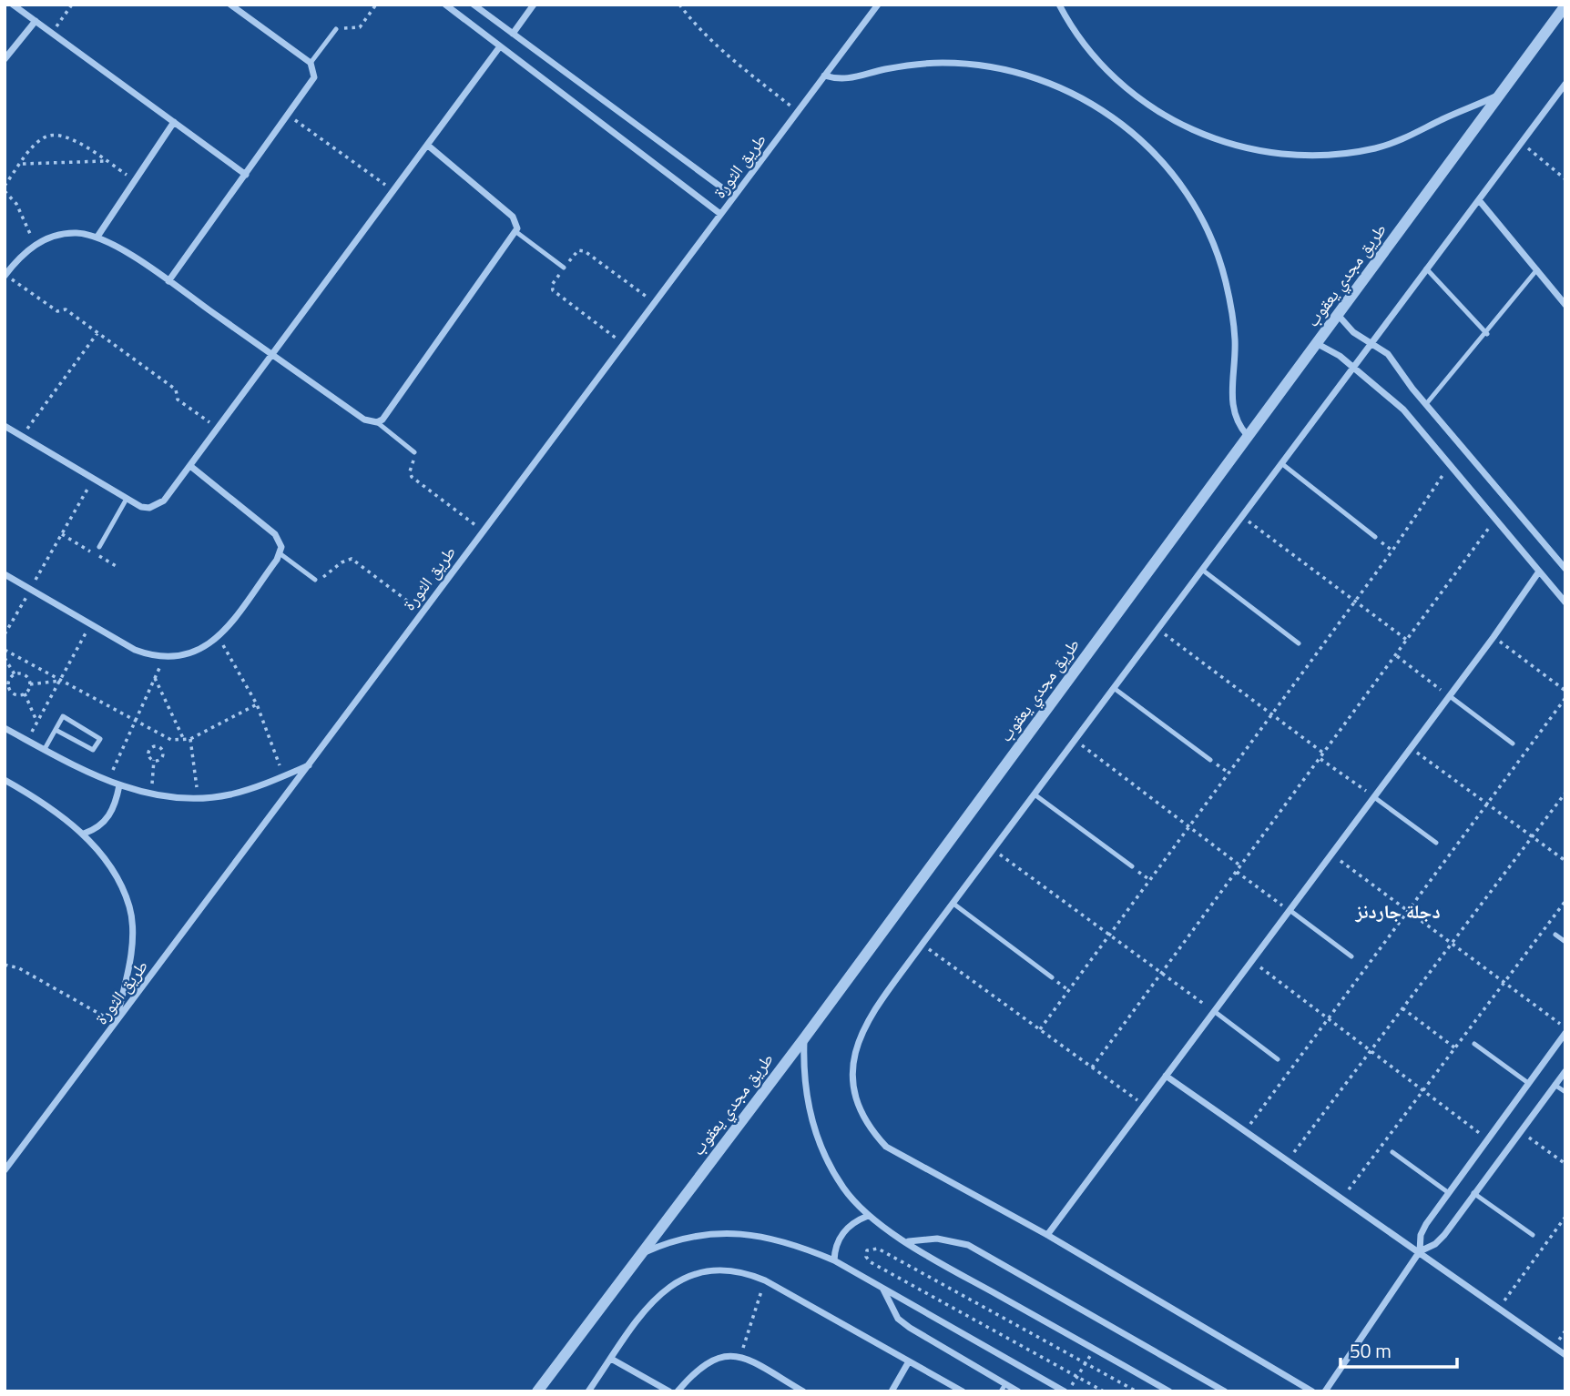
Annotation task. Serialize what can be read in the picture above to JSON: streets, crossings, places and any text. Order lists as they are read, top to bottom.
{
  "streets": {
    "street": ["طريق الثورة", "طريق مجدي يعقوب"]
  },
  "districts": ["دجلة جاردنز"],
  "scale_bar": "50 m"
}
